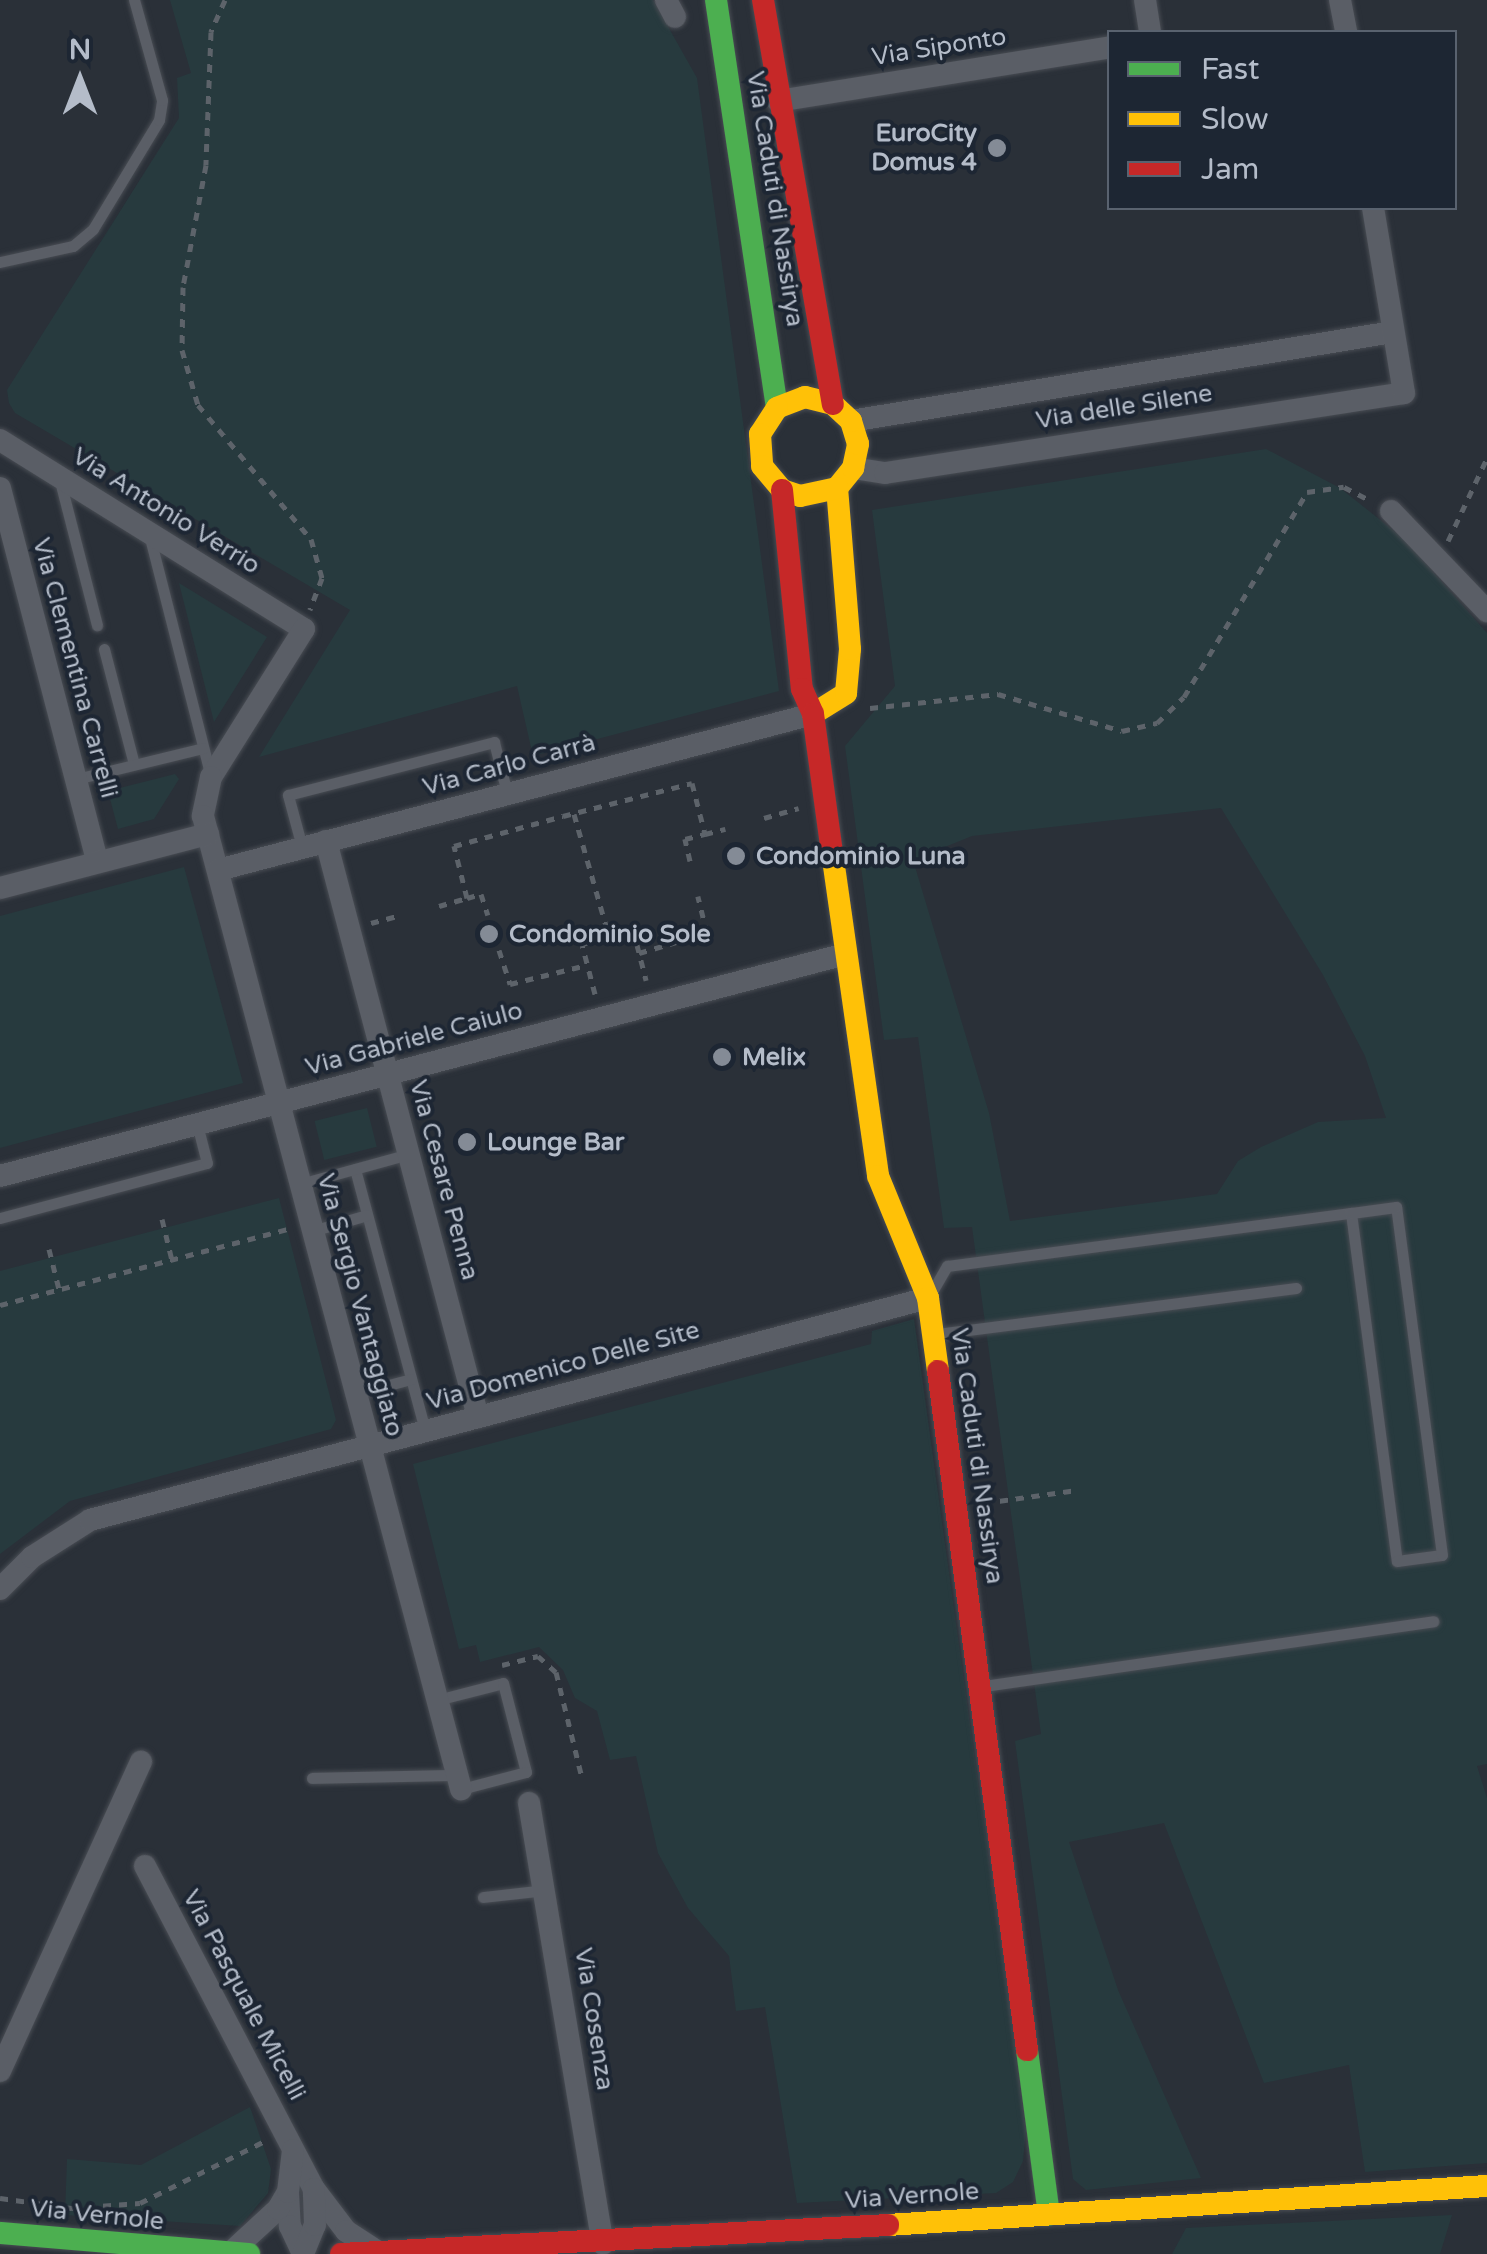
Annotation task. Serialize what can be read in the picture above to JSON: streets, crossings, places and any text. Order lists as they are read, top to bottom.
{
  "streets": {
    "street": [
      "Via Siponto",
      "Via Caduti di Nassirya",
      "Via delle Silene",
      "Via Antonio Verrio",
      "Via Clementina Carrelli",
      "Via Carlo Carrà",
      "Via Gabriele Caiulo",
      "Via Cesare Penna",
      "Via Sergio Vantaggiato",
      "Via Domenico Delle Site",
      "Via Pasquale Micelli",
      "Via Cosenza",
      "Via Vernole"
    ]
  },
  "crossings": [
    ["Via Siponto", "Via Caduti di Nassirya"],
    ["Via Caduti di Nassirya", "Via delle Silene"],
    ["Via Caduti di Nassirya", "Via Carlo Carrà"],
    ["Via Caduti di Nassirya", "Via Gabriele Caiulo"],
    ["Via Caduti di Nassirya", "Via Domenico Delle Site"],
    ["Via Caduti di Nassirya", "Via Vernole"],
    ["Via Carlo Carrà", "Via Cesare Penna"],
    ["Via Carlo Carrà", "Via Sergio Vantaggiato"],
    ["Via Gabriele Caiulo", "Via Cesare Penna"],
    ["Via Gabriele Caiulo", "Via Sergio Vantaggiato"],
    ["Via Cesare Penna", "Via Domenico Delle Site"],
    ["Via Sergio Vantaggiato", "Via Domenico Delle Site"],
    ["Via Pasquale Micelli", "Via Vernole"],
    ["Via Cosenza", "Via Vernole"]
  ],
  "places": [
    "EuroCity Domus 4",
    "Condominio Luna",
    "Condominio Sole",
    "Melix",
    "Lounge Bar"
  ],
  "legend": ["Fast", "Slow", "Jam"],
  "north": "top"
}
